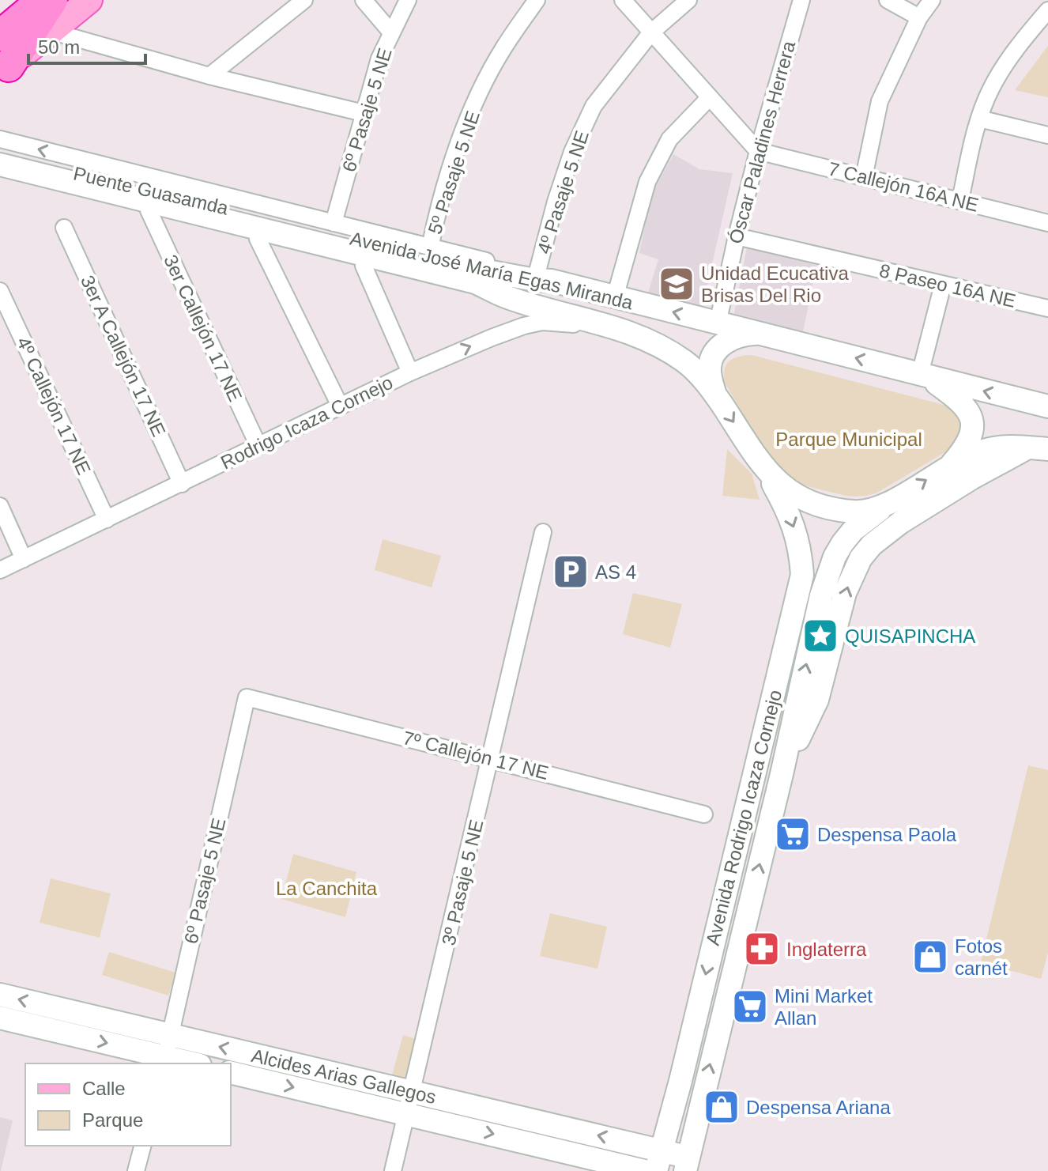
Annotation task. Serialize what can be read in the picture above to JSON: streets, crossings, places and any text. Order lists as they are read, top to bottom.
{
  "streets": {
    "main road": [
      "Puente Guasamda",
      "Avenida José María Egas Miranda",
      "Avenida Rodrigo Icaza Cornejo",
      "Alcides Arias Gallegos"
    ],
    "street": [
      "6º Pasaje 5 NE",
      "Óscar Paladines Herrera",
      "5º Pasaje 5 NE",
      "7 Callejón 16A NE",
      "4º Pasaje 5 NE",
      "8 Paseo 16A NE",
      "3er Callejón 17 NE",
      "3er A Callejón 17 NE",
      "4º Callejón 17 NE",
      "Rodrigo Icaza Cornejo",
      "7º Callejón 17 NE",
      "3º Pasaje 5 NE"
    ]
  },
  "crossings": [
    ["6º Pasaje 5 NE", "7º Callejón 17 NE"],
    ["6º Pasaje 5 NE", "Alcides Arias Gallegos"],
    ["Óscar Paladines Herrera", "7 Callejón 16A NE"],
    ["Óscar Paladines Herrera", "Avenida José María Egas Miranda"],
    ["Óscar Paladines Herrera", "8 Paseo 16A NE"],
    ["Puente Guasamda", "Avenida José María Egas Miranda"],
    ["4º Pasaje 5 NE", "Avenida José María Egas Miranda"],
    ["Avenida José María Egas Miranda", "Rodrigo Icaza Cornejo"],
    ["Avenida José María Egas Miranda", "Avenida Rodrigo Icaza Cornejo"],
    ["3er Callejón 17 NE", "Rodrigo Icaza Cornejo"],
    ["3er A Callejón 17 NE", "Rodrigo Icaza Cornejo"],
    ["4º Callejón 17 NE", "Rodrigo Icaza Cornejo"],
    ["7º Callejón 17 NE", "3º Pasaje 5 NE"],
    ["Avenida Rodrigo Icaza Cornejo", "Alcides Arias Gallegos"],
    ["3º Pasaje 5 NE", "Alcides Arias Gallegos"]
  ],
  "parks": ["Parque Municipal", "La Canchita"],
  "places": {
    "school or university": ["Unidad Ecucativa Brisas Del Rio"],
    "parking": ["AS 4"],
    "place": ["QUISAPINCHA"],
    "supermarket": ["Despensa Paola", "Mini Market Allan"],
    "pharmacy": ["Inglaterra"],
    "shop": ["Fotos carnét", "Despensa Ariana"]
  },
  "legend": ["Calle", "Parque"],
  "scale_bar": "50 m"
}
